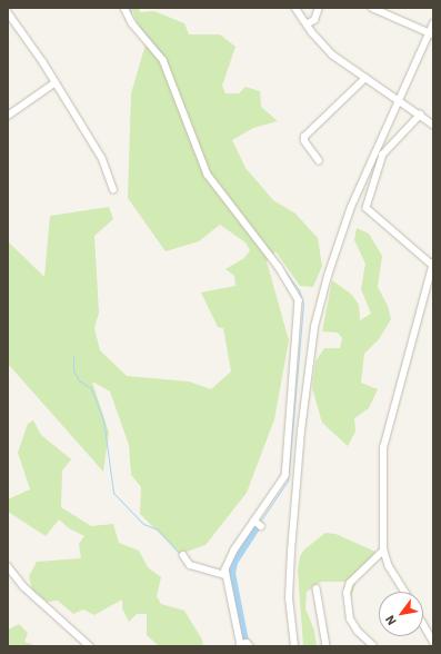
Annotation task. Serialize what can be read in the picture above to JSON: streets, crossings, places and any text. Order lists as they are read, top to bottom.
{
  "north": "bottom left"
}
